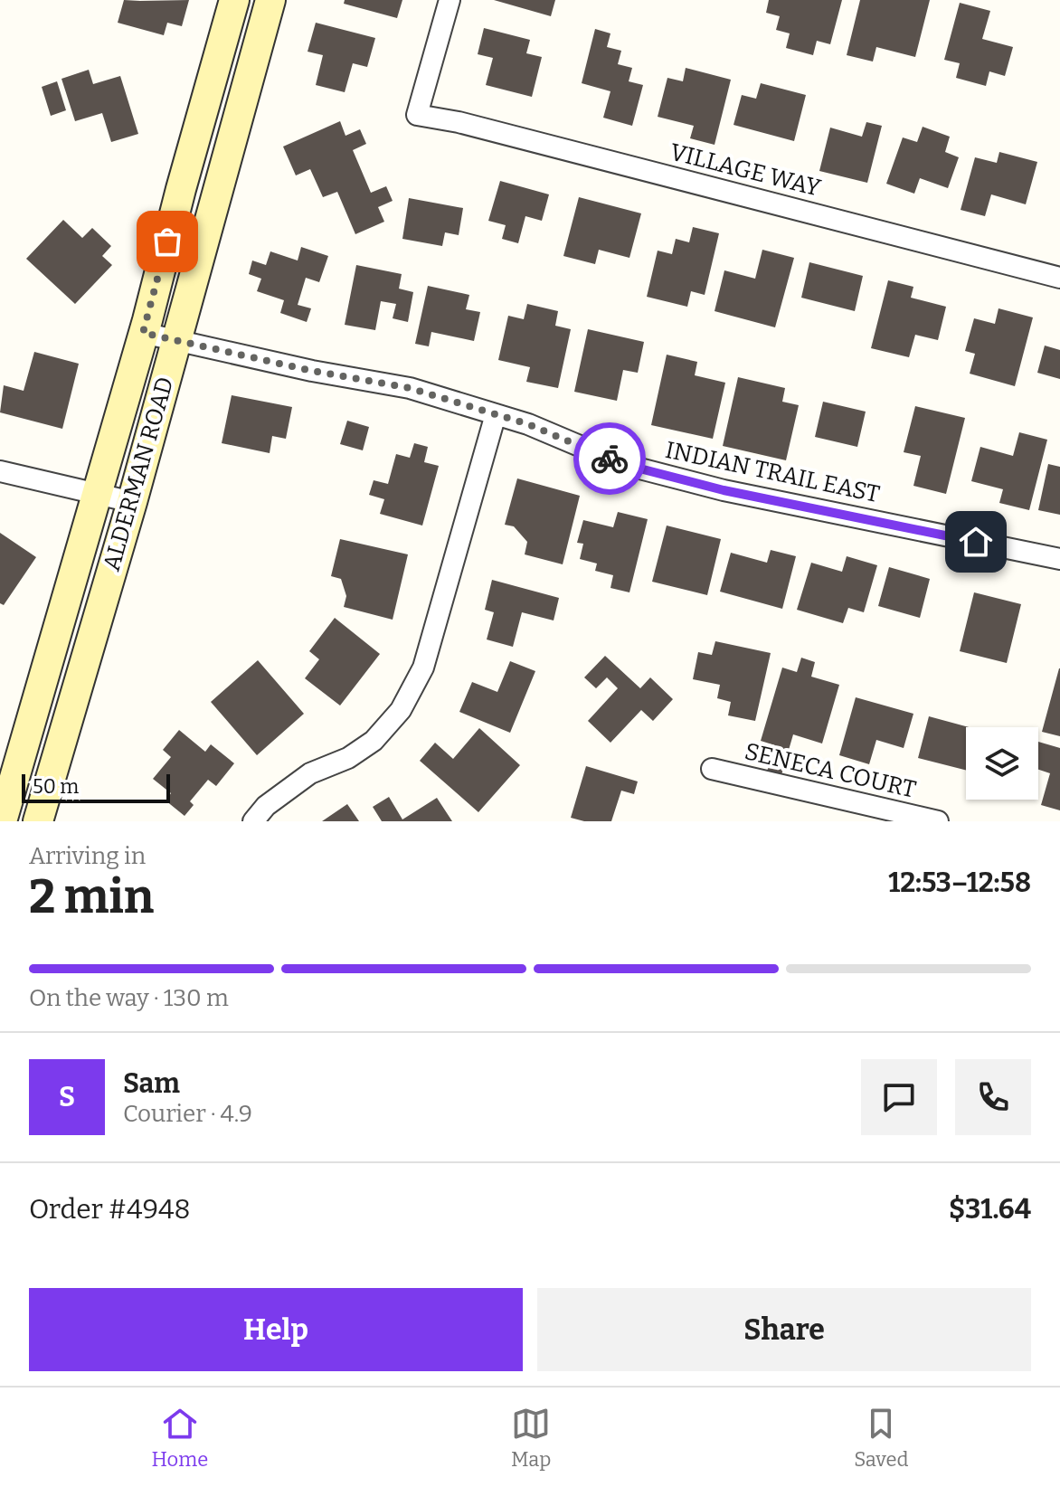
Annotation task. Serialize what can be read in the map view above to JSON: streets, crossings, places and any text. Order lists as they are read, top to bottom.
{
  "streets": {
    "main road": ["ALDERMAN ROAD"],
    "street": ["VILLAGE WAY", "INDIAN TRAIL EAST", "SENECA COURT"]
  },
  "crossings": [
    ["INDIAN TRAIL EAST", "ALDERMAN ROAD"]
  ],
  "scale_bar": "50 m",
  "page": {
    "scale": "50 m",
    "heading": ["2 min", "Arriving in", "12:53–12:58"],
    "panel": [
      "Sam",
      "Courier · 4.9",
      "Order #4948",
      "$31.64"
    ],
    "bar": "On the way · 130 m",
    "round": "S",
    "buttons": ["Help", "Share"],
    "tabs": ["Home", "Map", "Saved"]
  }
}
